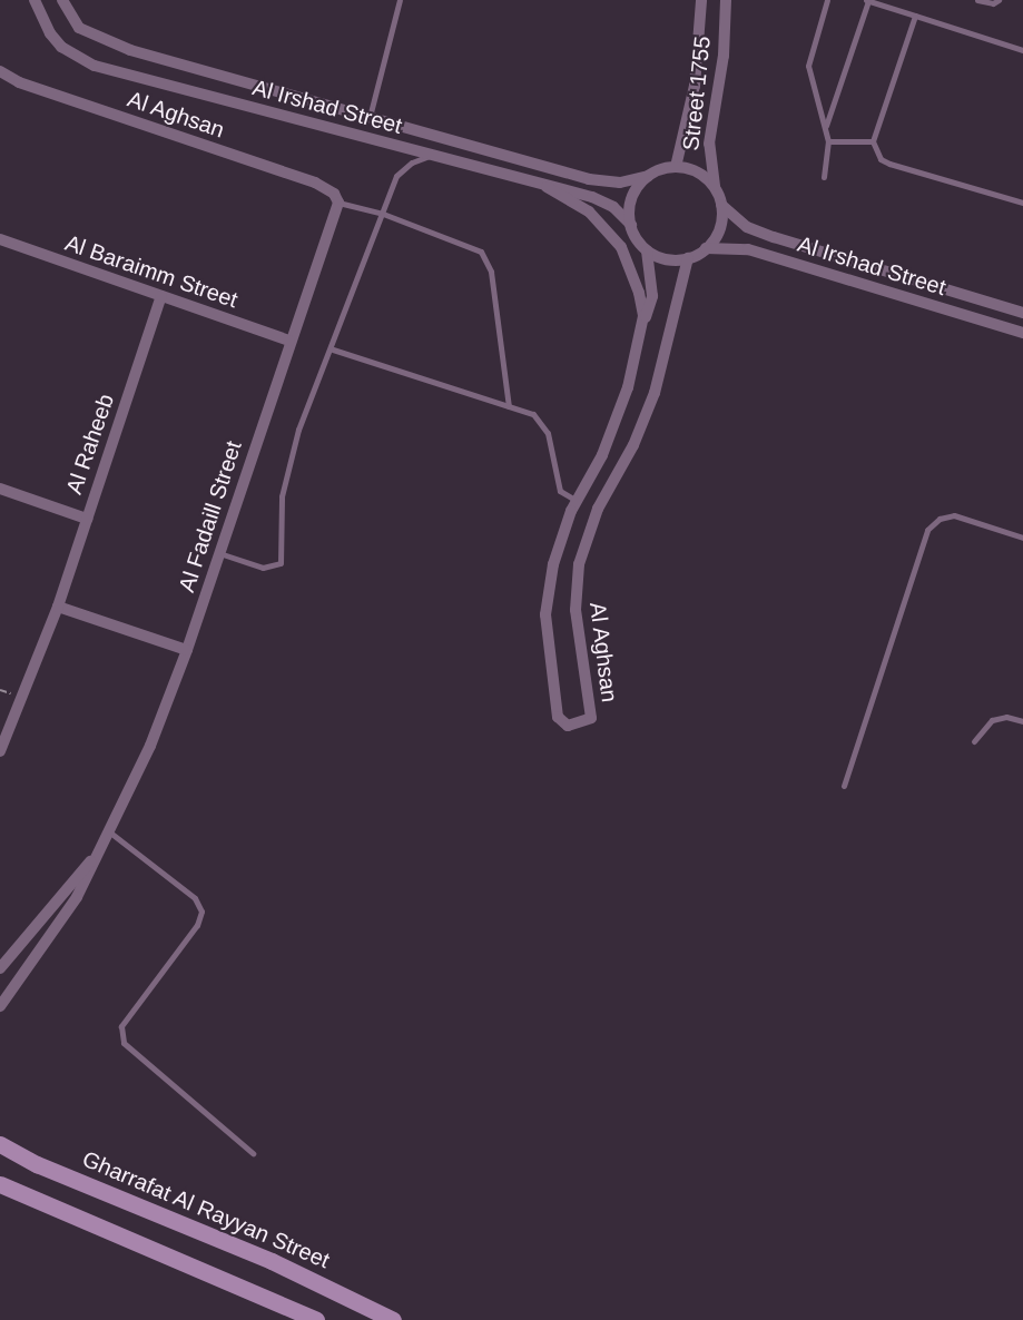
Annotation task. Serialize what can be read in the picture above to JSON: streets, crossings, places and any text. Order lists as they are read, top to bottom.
{
  "streets": {
    "main road": ["Gharrafat Al Rayyan Street"],
    "street": [
      "Street 1755",
      "Al Irshad Street",
      "Al Aghsan",
      "Al Baraimm Street",
      "Al Raheeb",
      "Al Fadaill Street"
    ]
  },
  "crossings": [
    ["Street 1755", "Al Irshad Street"],
    ["Street 1755", "Al Aghsan"],
    ["Al Irshad Street", "Al Aghsan"],
    ["Al Aghsan", "Al Fadaill Street"],
    ["Al Baraimm Street", "Al Raheeb"],
    ["Al Baraimm Street", "Al Fadaill Street"]
  ]
}
